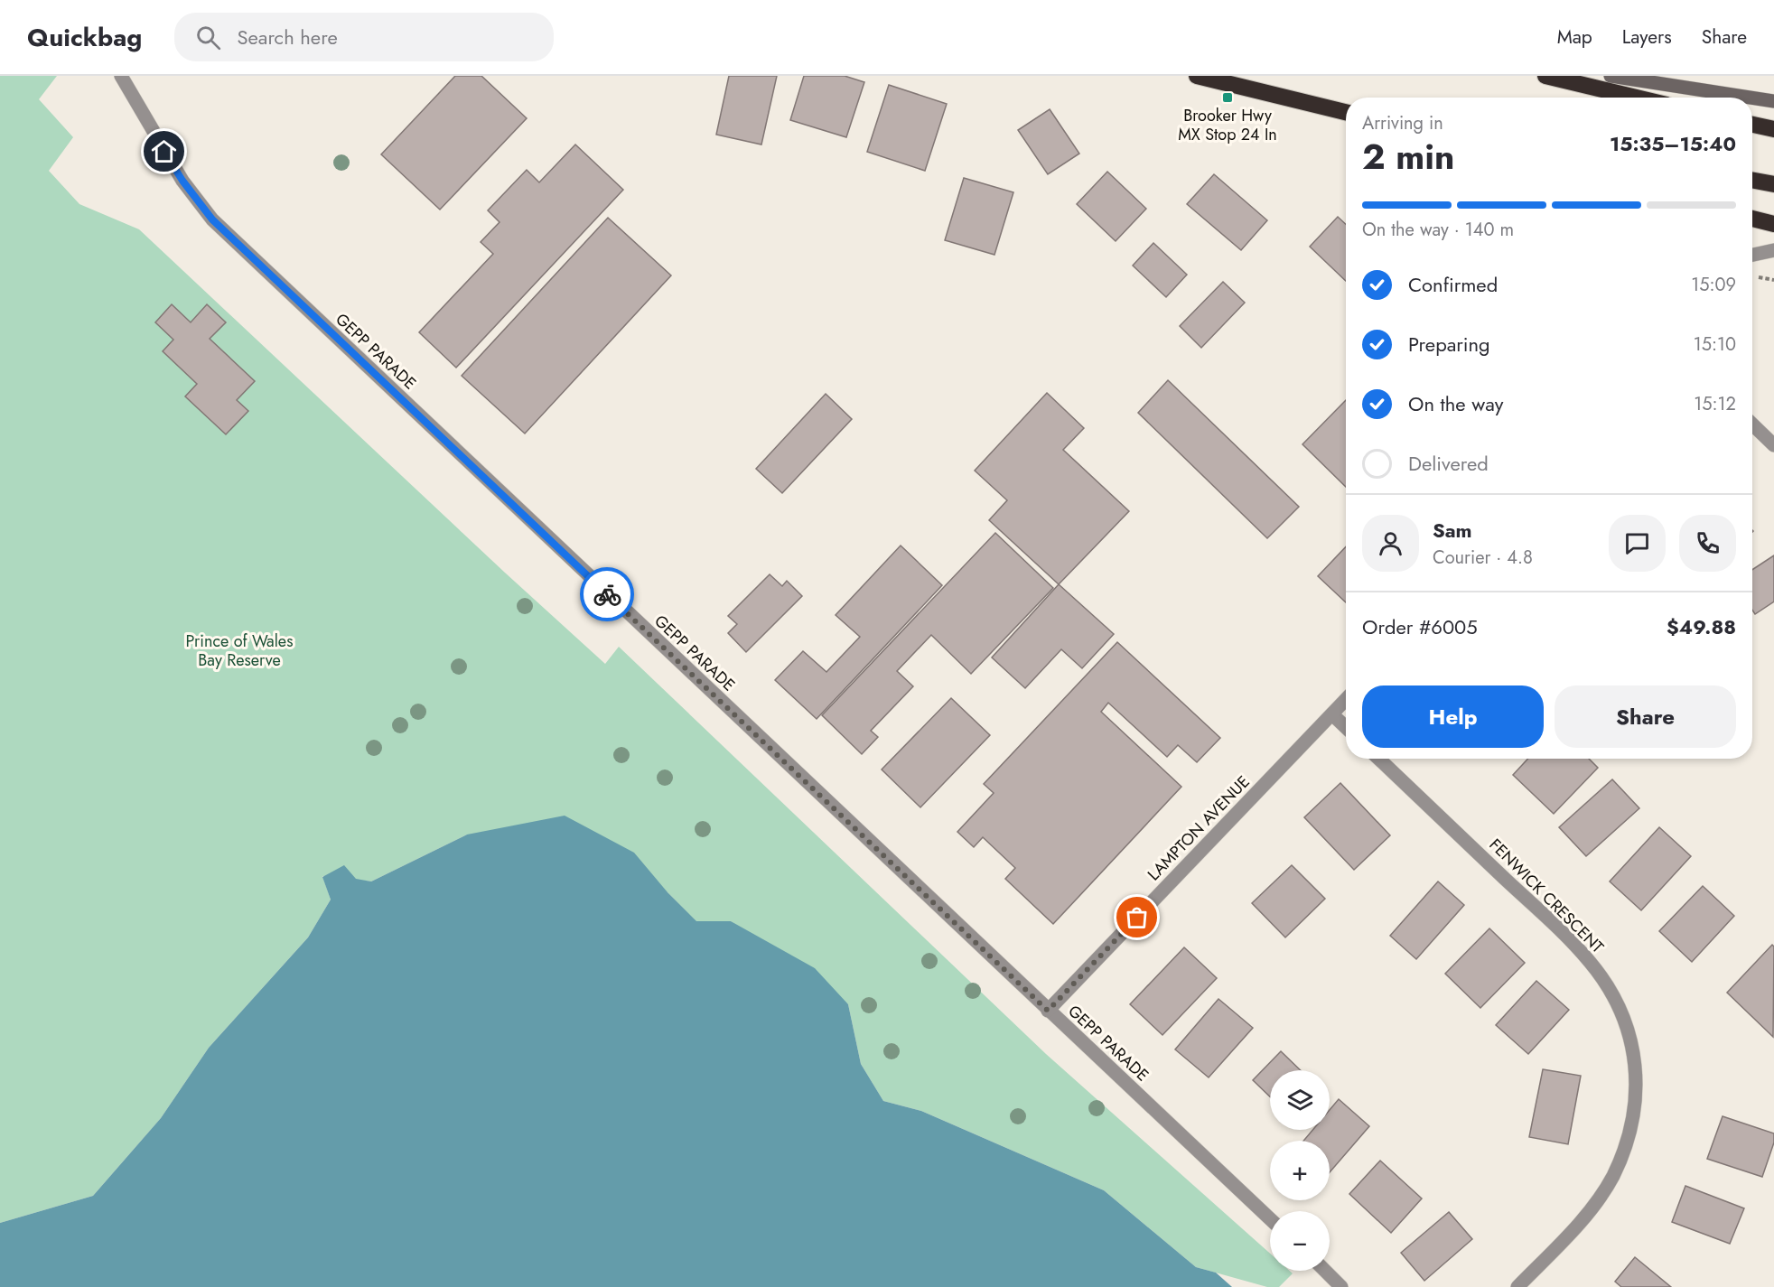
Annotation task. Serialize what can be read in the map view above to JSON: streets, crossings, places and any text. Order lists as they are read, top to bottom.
{
  "streets": {
    "street": ["GEPP PARADE", "LAMPTON AVENUE", "FENWICK CRESCENT"]
  },
  "crossings": [
    ["GEPP PARADE", "LAMPTON AVENUE"]
  ],
  "parks": ["Prince of Wales Bay Reserve"],
  "places": {
    "transit": ["Brooker Hwy MX Stop 24 In"]
  },
  "page": {
    "header": "Quickbag",
    "search": "Search here",
    "nav": ["Map", "Layers", "Share"],
    "heading": ["2 min", "Arriving in", "15:35–15:40"],
    "panel": [
      "Sam",
      "Courier · 4.8",
      "Order #6005",
      "$49.88"
    ],
    "bar": "On the way · 140 m",
    "list": [
      ["Confirmed", "15:09"],
      ["Preparing", "15:10"],
      ["On the way", "15:12"],
      "Delivered"
    ],
    "buttons": ["Help", "Share"],
    "map_buttons": ["+", "−"]
  }
}
